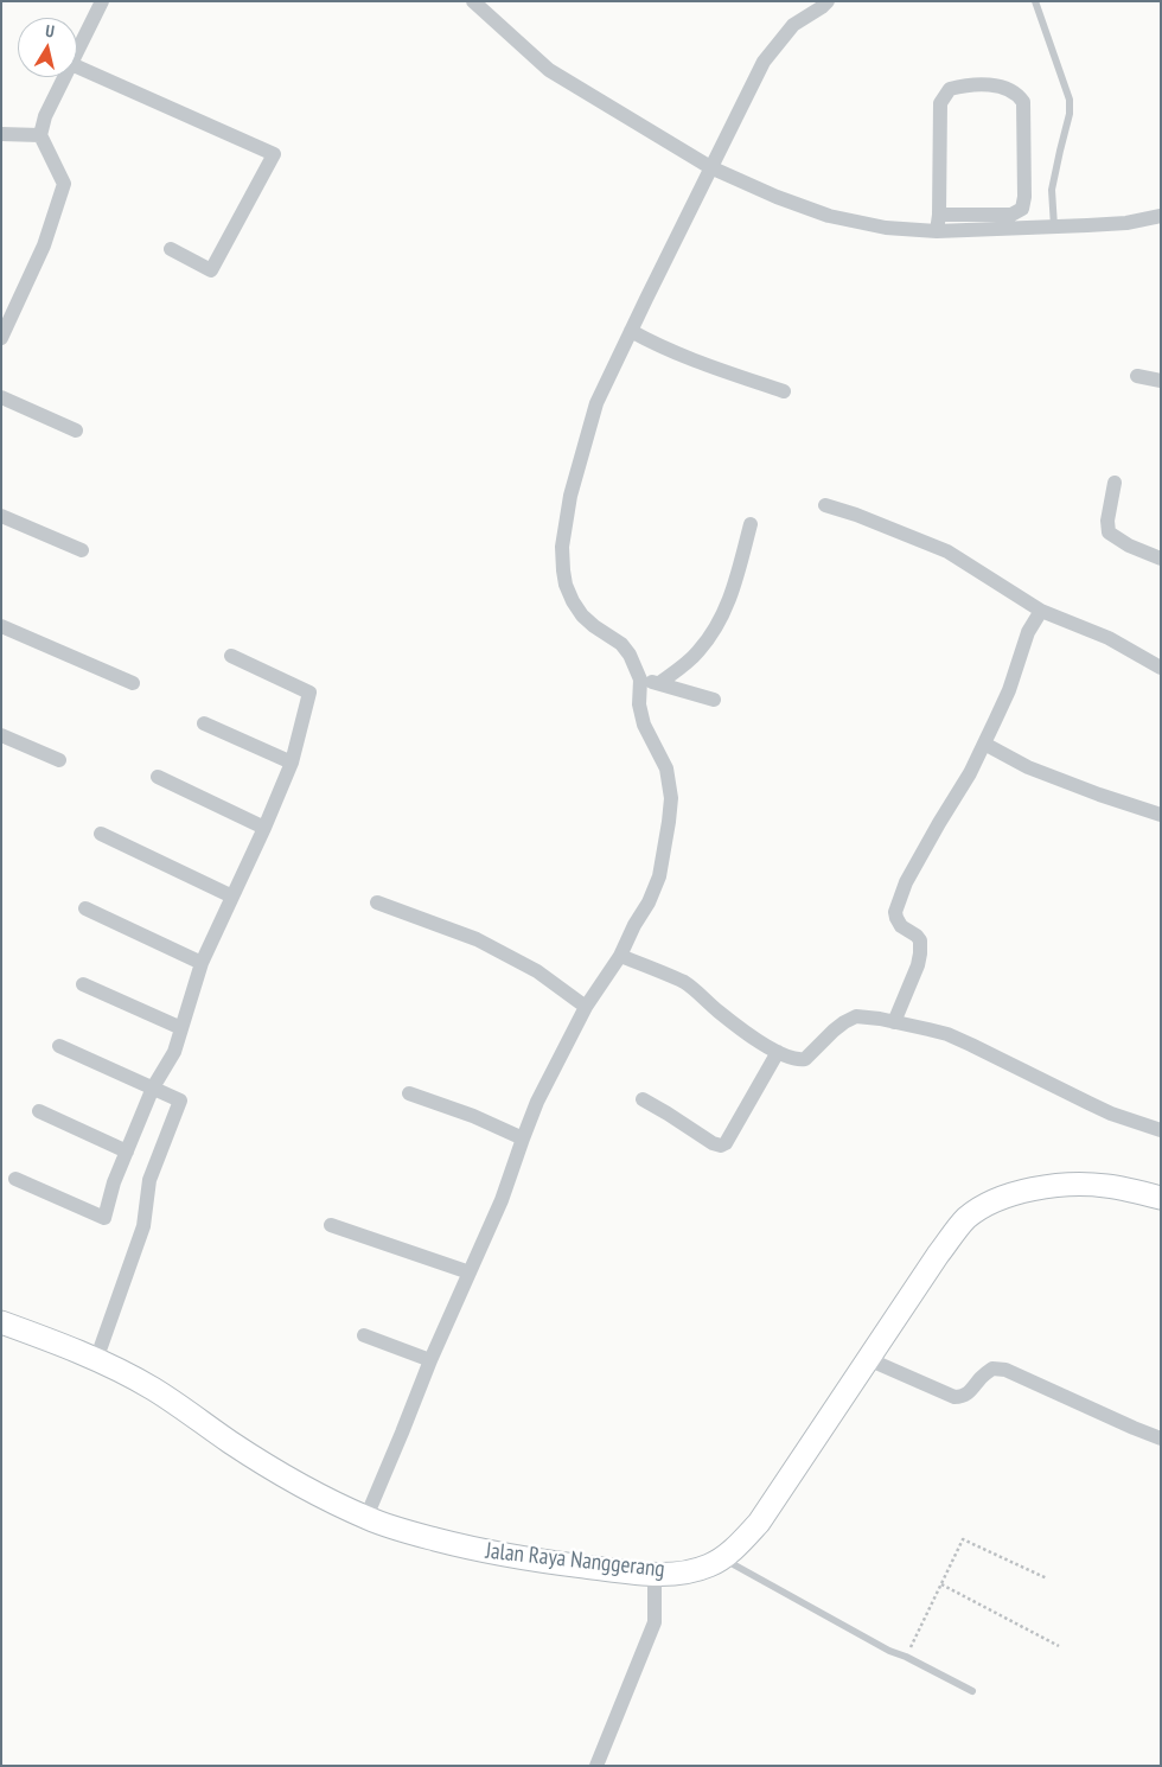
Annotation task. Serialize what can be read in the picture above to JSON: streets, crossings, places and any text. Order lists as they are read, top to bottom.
{
  "streets": {
    "street": ["Jalan Raya Nanggerang"]
  },
  "north": "top"
}
